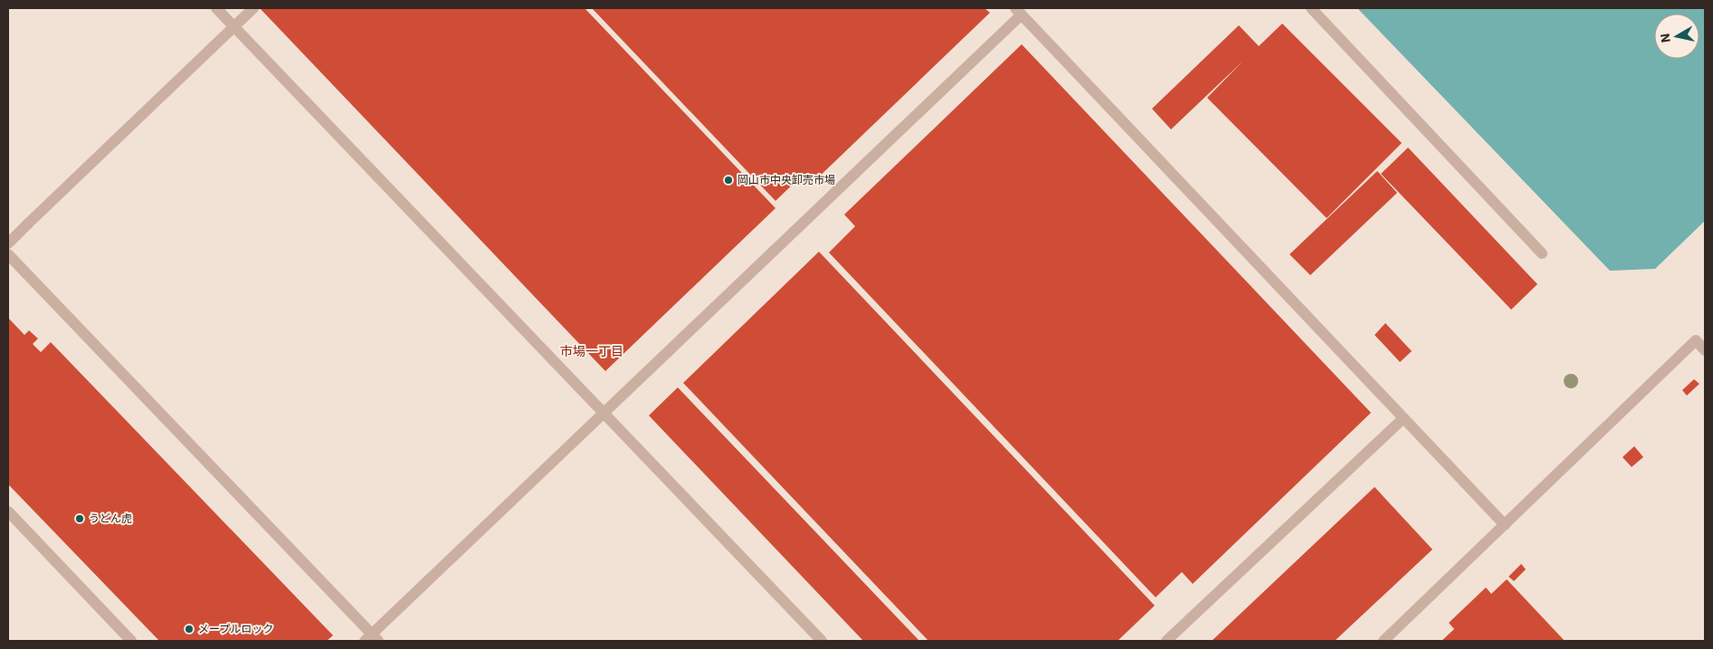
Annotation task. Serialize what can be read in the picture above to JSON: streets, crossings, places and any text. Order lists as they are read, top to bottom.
{
  "districts": ["市場一丁目"],
  "places": ["岡山市中央卸売市場", "うどん虎", "メープルロック"],
  "north": "left"
}
